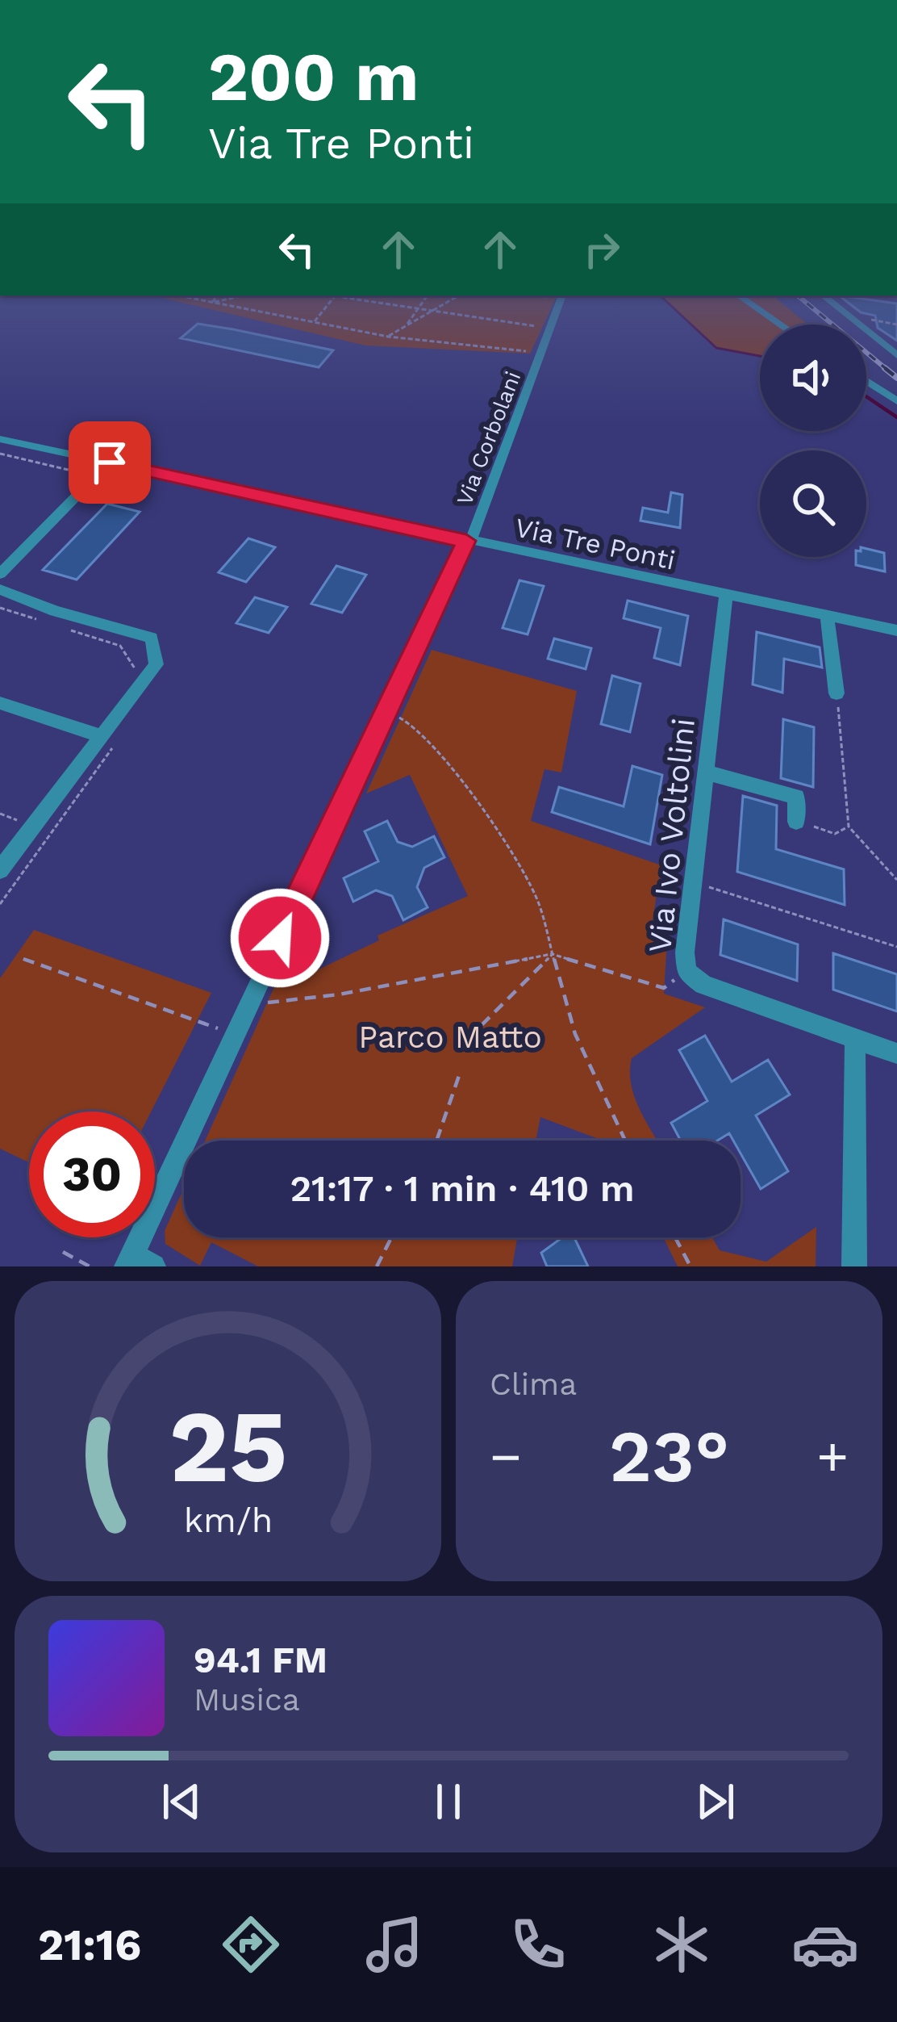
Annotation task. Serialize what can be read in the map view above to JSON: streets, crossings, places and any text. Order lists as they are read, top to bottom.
{
  "streets": {
    "street": ["Via Corbolani", "Via Tre Ponti", "Via Ivo Voltolini"]
  },
  "crossings": [
    ["Via Corbolani", "Via Tre Ponti"],
    ["Via Tre Ponti", "Via Ivo Voltolini"]
  ],
  "parks": ["Parco Matto"],
  "page": {
    "turn": ["200 m", "Via Tre Ponti"],
    "limit": "30",
    "trip": "21:17 · 1 min · 410 m",
    "tile": "Clima",
    "heat": ["−", "23°", "+"],
    "song": ["94.1 FM", "Musica"],
    "tabs": "21:16",
    "gauge": ["25", "km/h"]
  }
}
